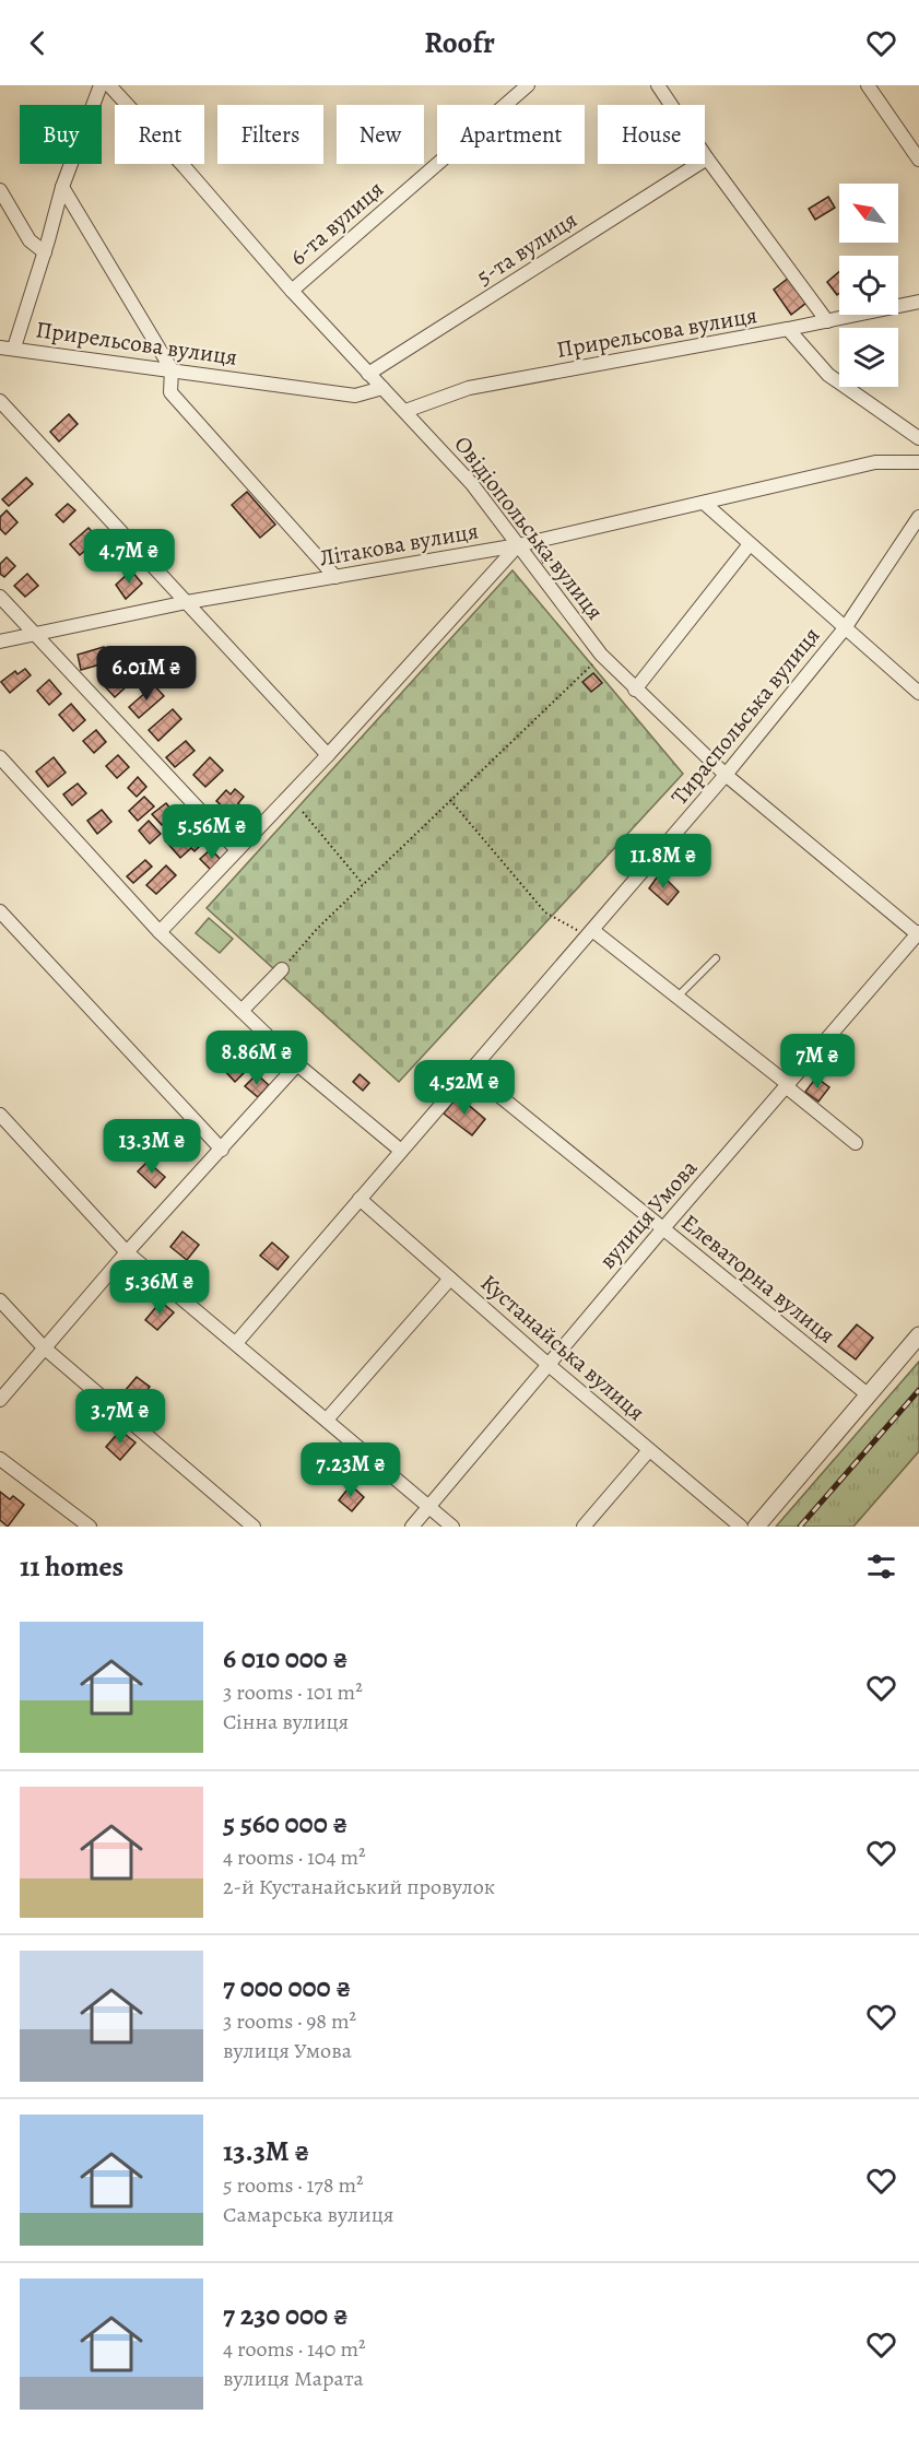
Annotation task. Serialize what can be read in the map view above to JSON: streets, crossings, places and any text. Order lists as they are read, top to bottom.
{
  "streets": {
    "street": [
      "6-та вулиця",
      "5-та вулиця",
      "Прирельсова вулиця",
      "Овідіопольська вулиця",
      "Літакова вулиця",
      "Тираспольська вулиця",
      "вулиця Умова",
      "Елеваторна вулиця",
      "Кустанайська вулиця"
    ]
  },
  "crossings": [
    ["6-та вулиця", "Овідіопольська вулиця"],
    ["5-та вулиця", "Овідіопольська вулиця"],
    ["Прирельсова вулиця", "Овідіопольська вулиця"],
    ["Овідіопольська вулиця", "Літакова вулиця"],
    ["Овідіопольська вулиця", "Тираспольська вулиця"],
    ["Овідіопольська вулиця", "вулиця Умова"],
    ["Тираспольська вулиця", "Елеваторна вулиця"],
    ["Тираспольська вулиця", "Кустанайська вулиця"],
    ["вулиця Умова", "Елеваторна вулиця"],
    ["вулиця Умова", "Кустанайська вулиця"]
  ],
  "north": "top left",
  "page": {
    "header": "Roofr",
    "chip": [
      "Buy",
      "Rent",
      "Filters",
      "New",
      "Apartment",
      "House"
    ],
    "price": [
      "4.7M ₴",
      "6.01M ₴",
      "5.56M ₴",
      "11.8M ₴",
      "8.86M ₴",
      "7M ₴",
      "4.52M ₴",
      "13.3M ₴",
      "5.36M ₴",
      "3.7M ₴",
      "7.23M ₴"
    ],
    "heading": "11 homes",
    "list": [
      {
        "name": "6 010 000 ₴",
        "note": "3 rooms · 101 m² · Сінна вулиця"
      },
      {
        "name": "5 560 000 ₴",
        "note": "4 rooms · 104 m² · 2-й Кустанайський провулок"
      },
      {
        "name": "7 000 000 ₴",
        "note": "3 rooms · 98 m² · вулиця Умова"
      },
      {
        "name": "13.3M ₴",
        "note": "5 rooms · 178 m² · Самарська вулиця"
      },
      {
        "name": "7 230 000 ₴",
        "note": "4 rooms · 140 m² · вулиця Марата"
      }
    ]
  }
}
